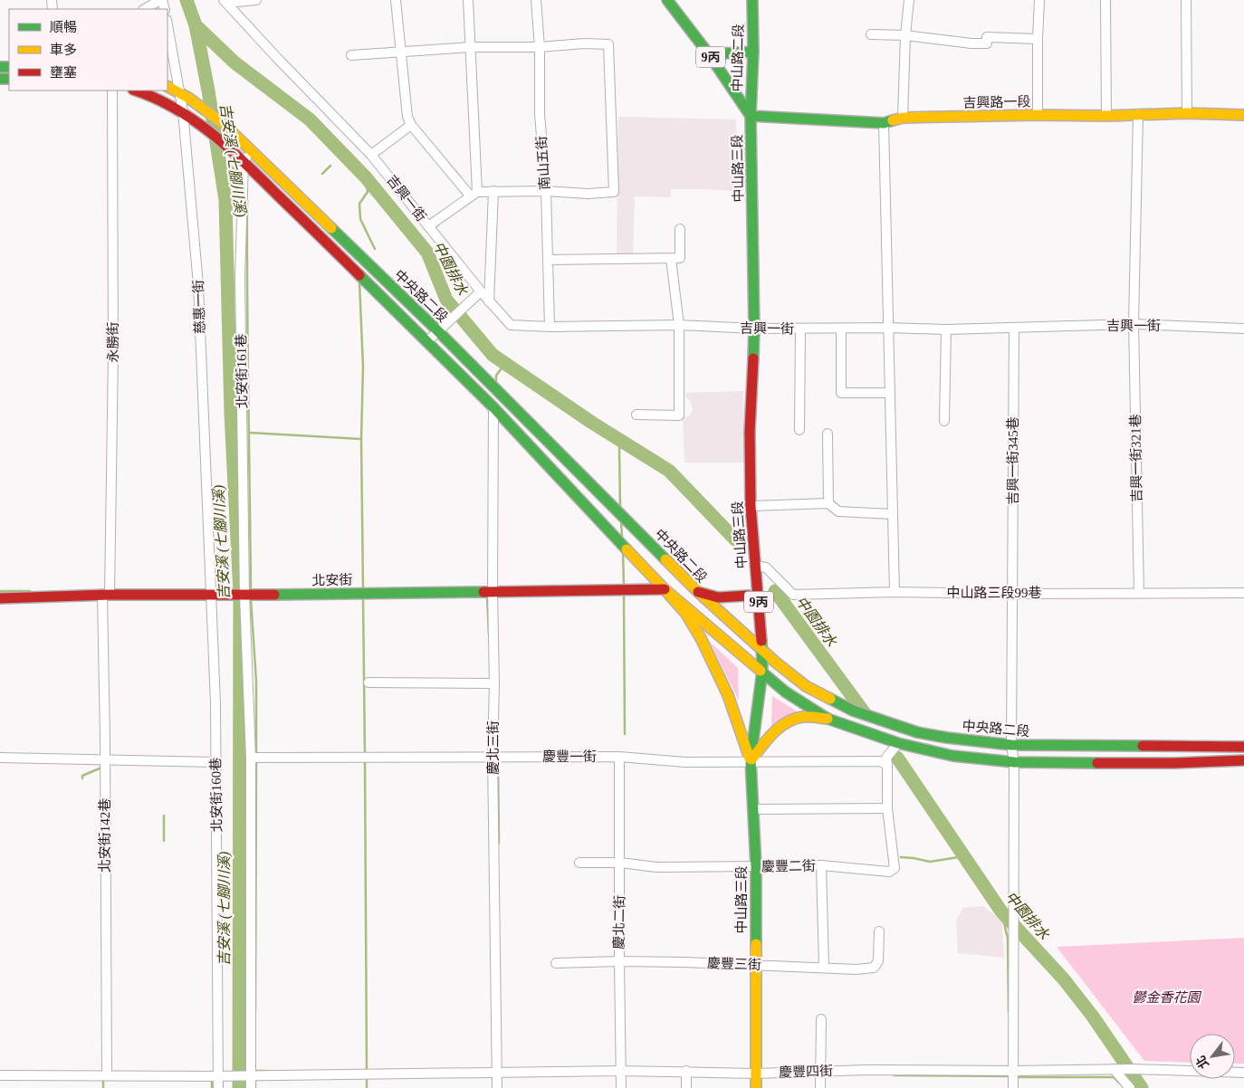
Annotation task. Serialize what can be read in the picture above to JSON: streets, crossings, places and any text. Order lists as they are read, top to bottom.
{
  "streets": {
    "street": [
      "9丙",
      "中山路二段",
      "吉興路一段",
      "南山五街",
      "中山路三段",
      "吉興一街",
      "中央路二段",
      "慈惠一街",
      "永勝街",
      "北安街161巷",
      "吉興一街321巷",
      "吉興一街345巷",
      "北安街",
      "中山路三段99巷",
      "慶北三街",
      "慶豐一街",
      "北安街160巷",
      "北安街142巷",
      "慶豐二街",
      "慶北二街",
      "慶豐三街",
      "慶豐四街"
    ]
  },
  "crossings": [
    ["9丙", "中山路二段"],
    ["9丙", "吉興路一段"],
    ["9丙", "中山路三段"],
    ["中山路二段", "吉興路一段"],
    ["中山路二段", "中山路三段"],
    ["吉興路一段", "中山路三段"],
    ["吉興路一段", "吉興一街321巷"],
    ["南山五街", "吉興一街"],
    ["中山路三段", "吉興一街"],
    ["中山路三段", "中央路二段"],
    ["中山路三段", "中山路三段99巷"],
    ["中山路三段", "慶豐一街"],
    ["中山路三段", "慶豐二街"],
    ["中山路三段", "慶豐三街"],
    ["中山路三段", "慶豐四街"],
    ["吉興一街", "吉興一街321巷"],
    ["吉興一街", "吉興一街345巷"],
    ["中央路二段", "慈惠一街"],
    ["中央路二段", "北安街161巷"],
    ["中央路二段", "吉興一街345巷"],
    ["中央路二段", "北安街"],
    ["中央路二段", "慶北三街"],
    ["慈惠一街", "北安街"],
    ["慈惠一街", "北安街160巷"],
    ["永勝街", "北安街"],
    ["永勝街", "北安街142巷"],
    ["北安街161巷", "北安街"],
    ["北安街161巷", "慶豐一街"],
    ["北安街161巷", "慶豐四街"],
    ["吉興一街321巷", "中山路三段99巷"],
    ["吉興一街345巷", "中山路三段99巷"],
    ["吉興一街345巷", "慶豐四街"],
    ["北安街", "慶北三街"],
    ["北安街", "北安街160巷"],
    ["北安街", "北安街142巷"],
    ["慶北三街", "慶豐一街"],
    ["慶北三街", "慶豐四街"],
    ["慶豐一街", "慶豐二街"],
    ["慶豐一街", "慶北二街"],
    ["北安街160巷", "慶豐四街"],
    ["北安街142巷", "慶豐四街"],
    ["慶豐二街", "慶北二街"],
    ["慶北二街", "慶豐三街"],
    ["慶北二街", "慶豐四街"]
  ],
  "water": ["吉安溪 (七腳川溪)", "中園排水"],
  "parks": ["鬱金香花園"],
  "legend": ["順暢", "車多", "壅塞"],
  "north": "bottom left"
}
